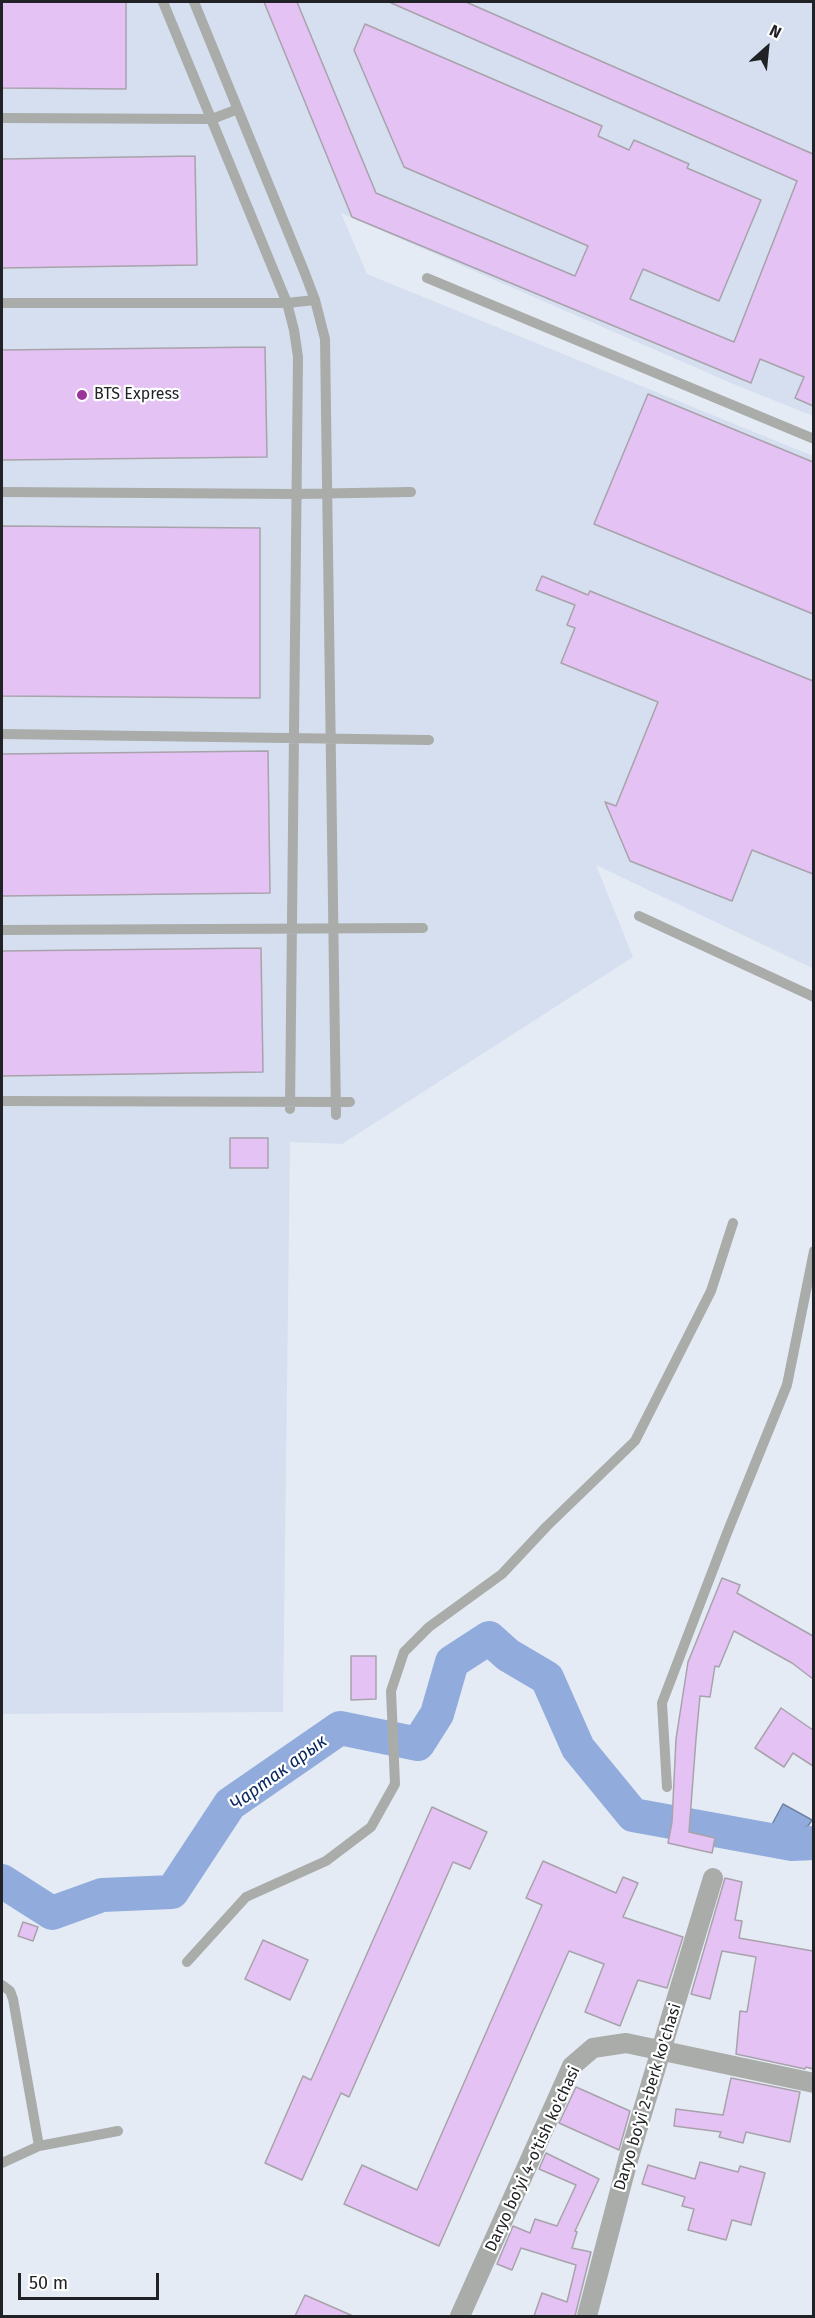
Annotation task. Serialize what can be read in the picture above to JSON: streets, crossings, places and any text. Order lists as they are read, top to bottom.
{
  "streets": {
    "street": ["Daryo bo'yi 2-berk ko'chasi", "Daryo bo'yi 4-o'tish ko'chasi"]
  },
  "crossings": [
    ["Daryo bo'yi 2-berk ko'chasi", "Daryo bo'yi 4-o'tish ko'chasi"]
  ],
  "water": ["Чартак арык"],
  "places": ["BTS Express"],
  "scale_bar": "50 m",
  "north": "top right"
}
